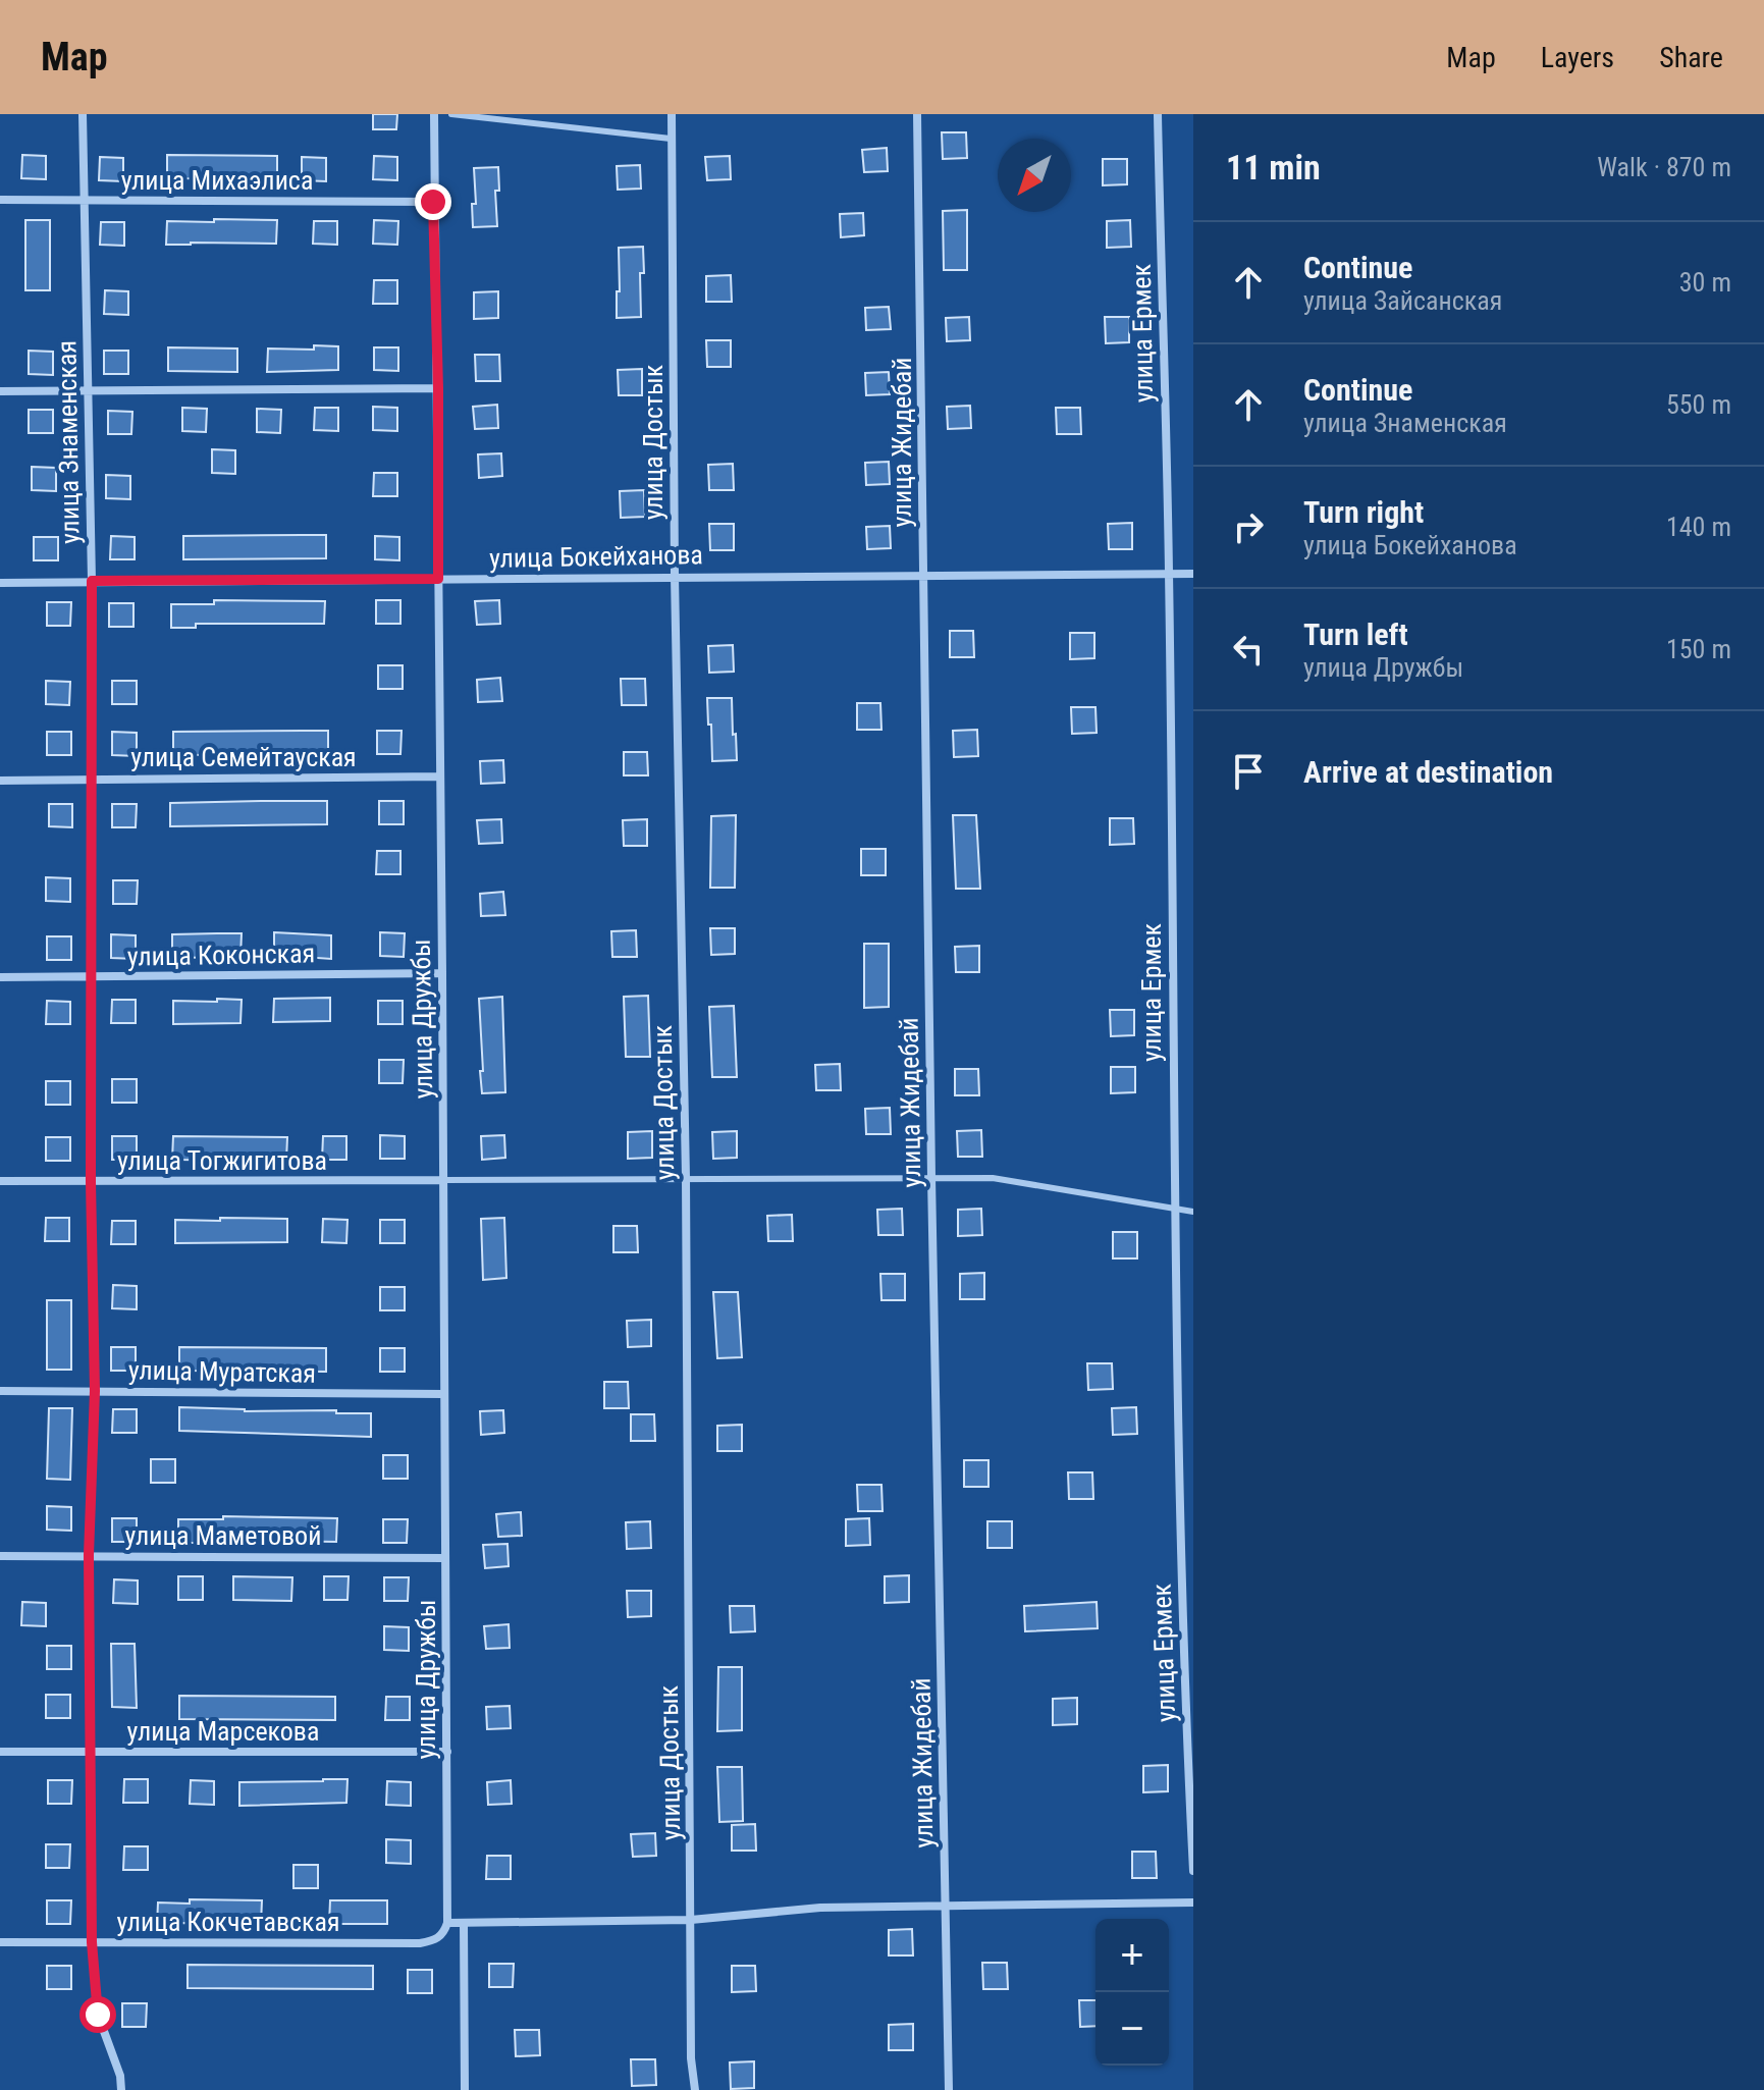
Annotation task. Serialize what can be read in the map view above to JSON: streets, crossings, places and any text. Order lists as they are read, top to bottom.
{
  "streets": {
    "street": [
      "улица Михаэлиса",
      "улица Ермек",
      "улица Знаменская",
      "улица Достык",
      "улица Жидебай",
      "улица Бокейханова",
      "улица Семейтауская",
      "улица Коконская",
      "улица Дружбы",
      "улица Тогжигитова",
      "улица Муратская",
      "улица Маметовой",
      "улица Марсекова",
      "улица Кокчетавская"
    ]
  },
  "crossings": [
    ["улица Михаэлиса", "улица Знаменская"],
    ["улица Михаэлиса", "улица Дружбы"],
    ["улица Ермек", "улица Бокейханова"],
    ["улица Знаменская", "улица Бокейханова"],
    ["улица Знаменская", "улица Семейтауская"],
    ["улица Знаменская", "улица Коконская"],
    ["улица Знаменская", "улица Тогжигитова"],
    ["улица Знаменская", "улица Муратская"],
    ["улица Знаменская", "улица Маметовой"],
    ["улица Знаменская", "улица Марсекова"],
    ["улица Знаменская", "улица Кокчетавская"],
    ["улица Достык", "улица Бокейханова"],
    ["улица Жидебай", "улица Бокейханова"],
    ["улица Бокейханова", "улица Дружбы"],
    ["улица Семейтауская", "улица Дружбы"],
    ["улица Коконская", "улица Дружбы"],
    ["улица Дружбы", "улица Тогжигитова"],
    ["улица Дружбы", "улица Муратская"],
    ["улица Дружбы", "улица Маметовой"],
    ["улица Дружбы", "улица Марсекова"],
    ["улица Дружбы", "улица Кокчетавская"]
  ],
  "north": "bottom left",
  "page": {
    "header": "Map",
    "nav": ["Map", "Layers", "Share"],
    "heading": ["11 min", "Walk · 870 m"],
    "list": [
      ["Continue", "улица Зайсанская", "30 m"],
      ["Continue", "улица Знаменская", "550 m"],
      ["Turn right", "улица Бокейханова", "140 m"],
      ["Turn left", "улица Дружбы", "150 m"],
      "Arrive at destination"
    ],
    "map_buttons": ["+", "−"]
  }
}
